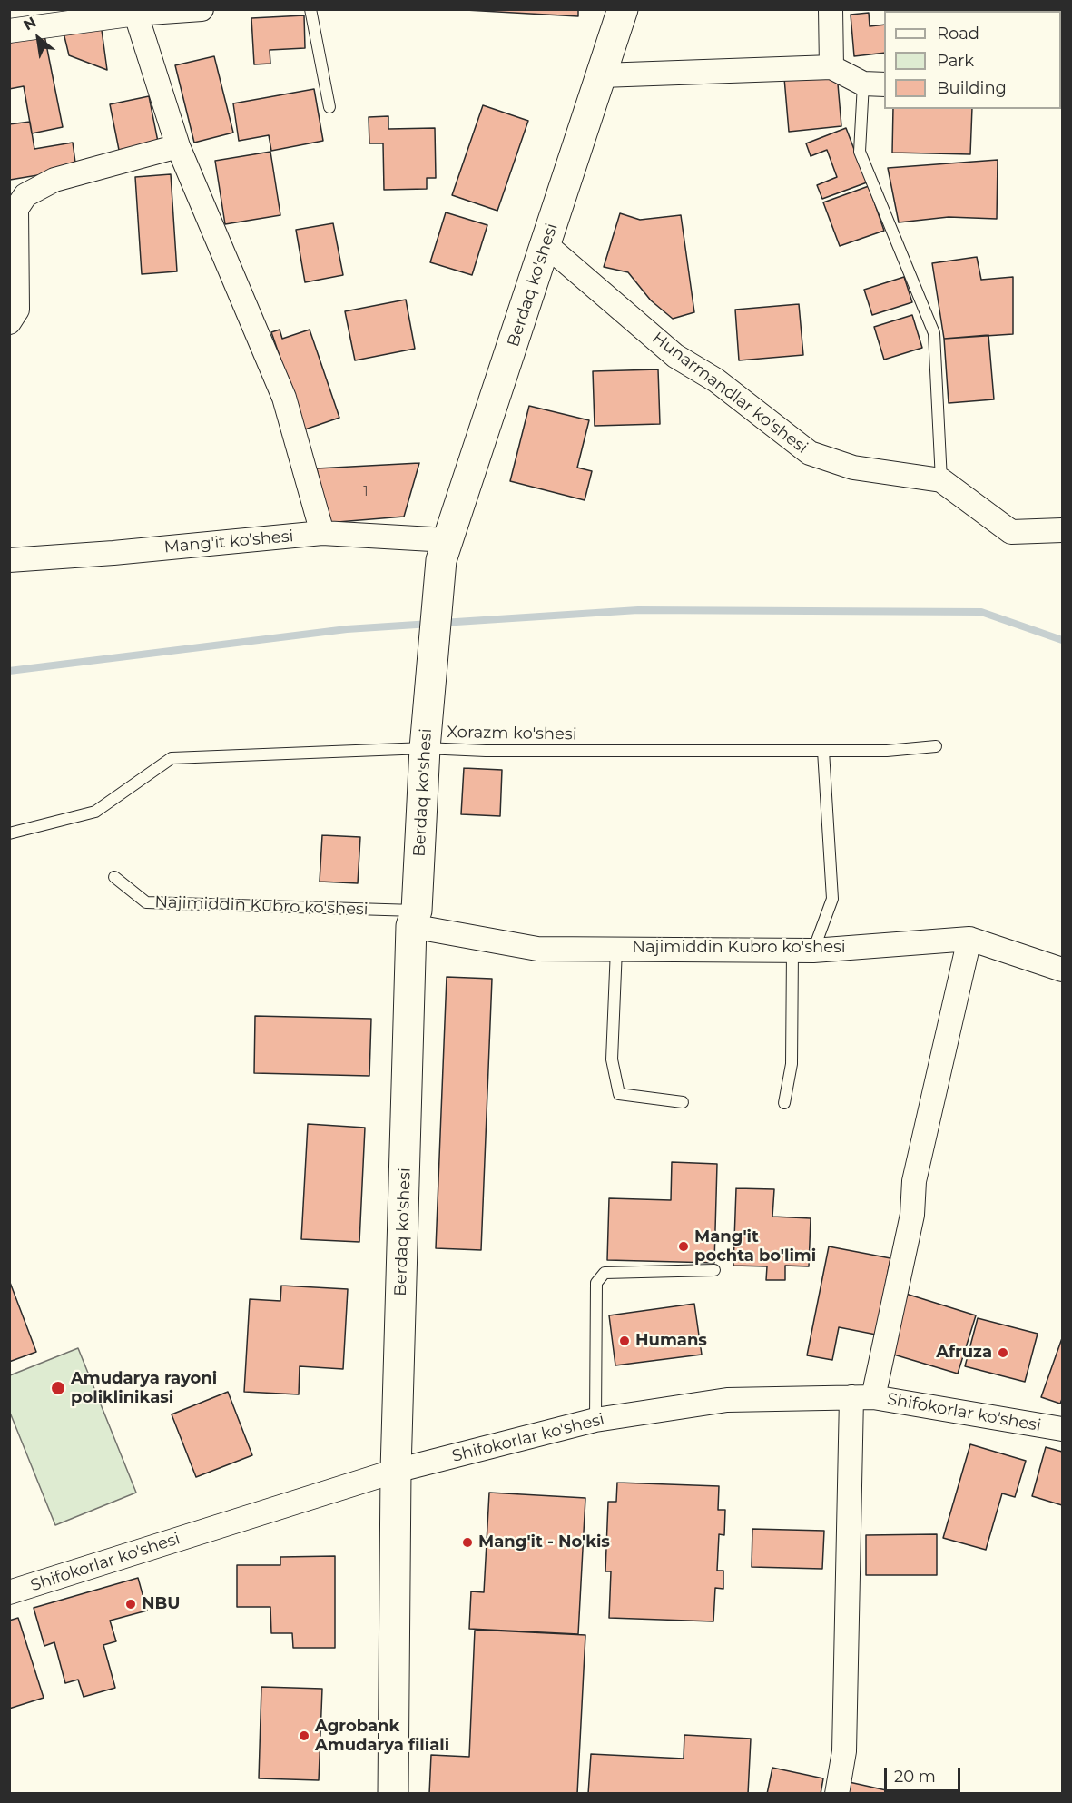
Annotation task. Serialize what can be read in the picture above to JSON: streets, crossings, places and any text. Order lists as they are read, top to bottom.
{
  "streets": {
    "main road": ["Berdaq ko'shesi"],
    "street": [
      "Hunarmandlar ko'shesi",
      "Mang'it ko'shesi",
      "Najimiddin Kubro ko'shesi",
      "Shifokorlar ko'shesi"
    ],
    "lane": ["Xorazm ko'shesi"]
  },
  "crossings": [
    ["Berdaq ko'shesi", "Hunarmandlar ko'shesi"],
    ["Berdaq ko'shesi", "Mang'it ko'shesi"],
    ["Berdaq ko'shesi", "Xorazm ko'shesi"],
    ["Berdaq ko'shesi", "Najimiddin Kubro ko'shesi"],
    ["Berdaq ko'shesi", "Shifokorlar ko'shesi"]
  ],
  "places": [
    "Mang'it pochta bo'limi",
    "Humans",
    "Afruza",
    "Amudarya rayoni poliklinikasi",
    "Mang'it - No'kis",
    "NBU",
    "Agrobank Amudarya filiali"
  ],
  "house_numbers": ["1"],
  "legend": ["Road", "Park", "Building"],
  "scale_bar": "20 m",
  "north": "top left"
}
